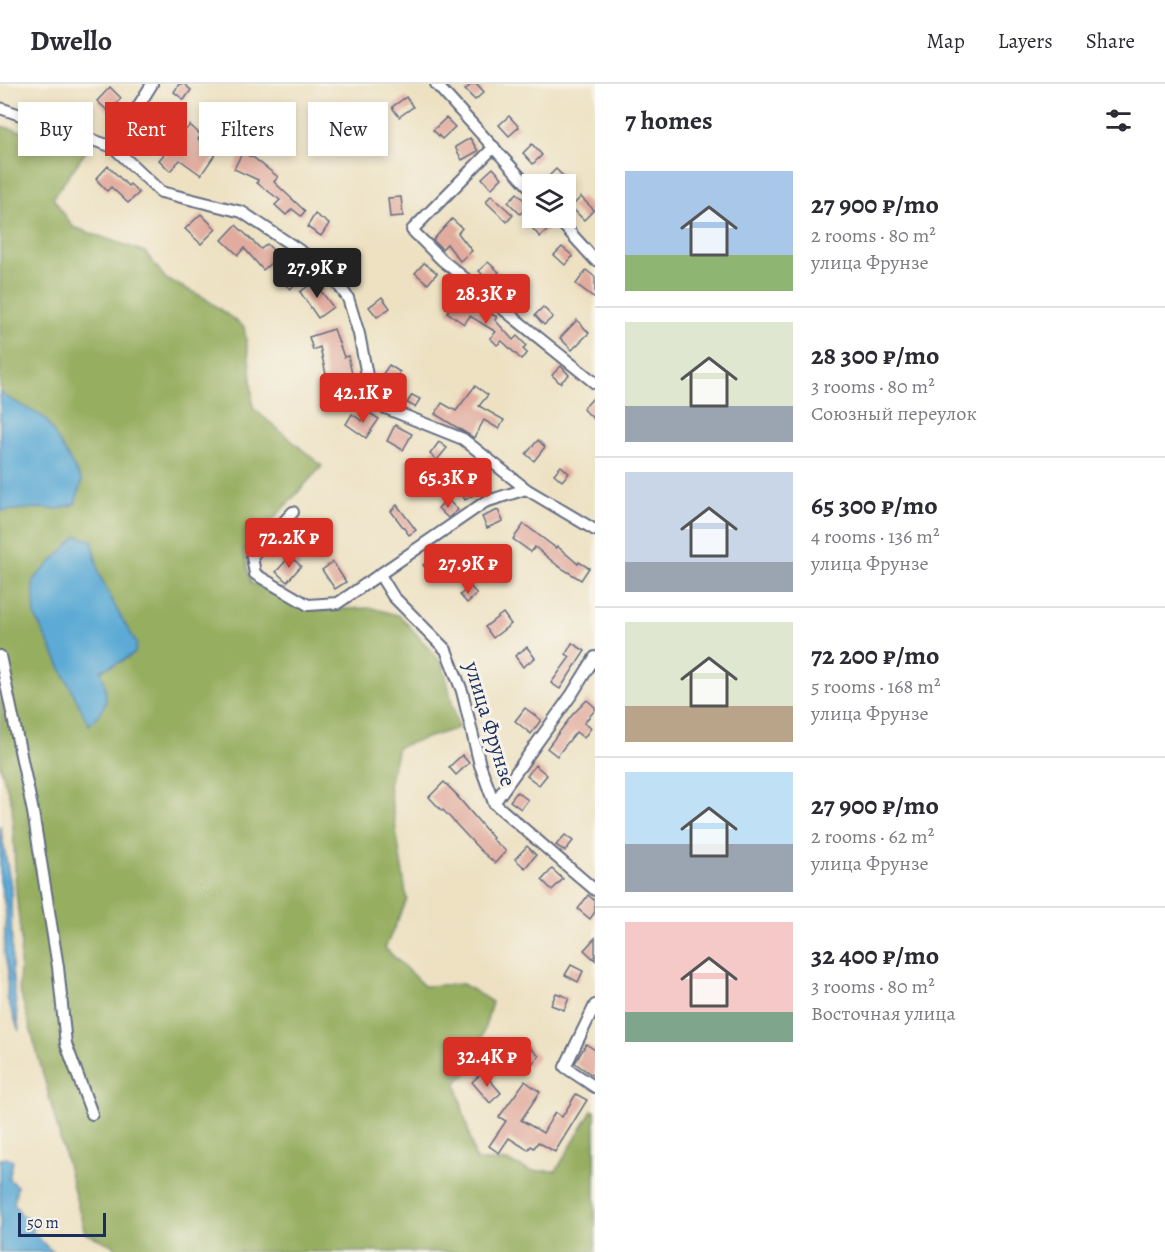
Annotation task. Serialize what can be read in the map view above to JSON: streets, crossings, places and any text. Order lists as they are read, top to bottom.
{
  "streets": {
    "street": ["улица Фрунзе"]
  },
  "scale_bar": "50 m",
  "page": {
    "header": "Dwello",
    "nav": ["Map", "Layers", "Share"],
    "heading": "7 homes",
    "chip": [
      "Buy",
      "Rent",
      "Filters",
      "New"
    ],
    "list": [
      {
        "name": "27 900 ₽/mo",
        "note": "2 rooms · 80 m² · улица Фрунзе"
      },
      {
        "name": "28 300 ₽/mo",
        "note": "3 rooms · 80 m² · Союзный переулок"
      },
      {
        "name": "65 300 ₽/mo",
        "note": "4 rooms · 136 m² · улица Фрунзе"
      },
      {
        "name": "72 200 ₽/mo",
        "note": "5 rooms · 168 m² · улица Фрунзе"
      },
      {
        "name": "27 900 ₽/mo",
        "note": "2 rooms · 62 m² · улица Фрунзе"
      },
      {
        "name": "32 400 ₽/mo",
        "note": "3 rooms · 80 m² · Восточная улица"
      }
    ],
    "price": [
      "27.9K ₽",
      "28.3K ₽",
      "42.1K ₽",
      "65.3K ₽",
      "72.2K ₽",
      "27.9K ₽",
      "32.4K ₽"
    ],
    "scale": "50 m"
  }
}
